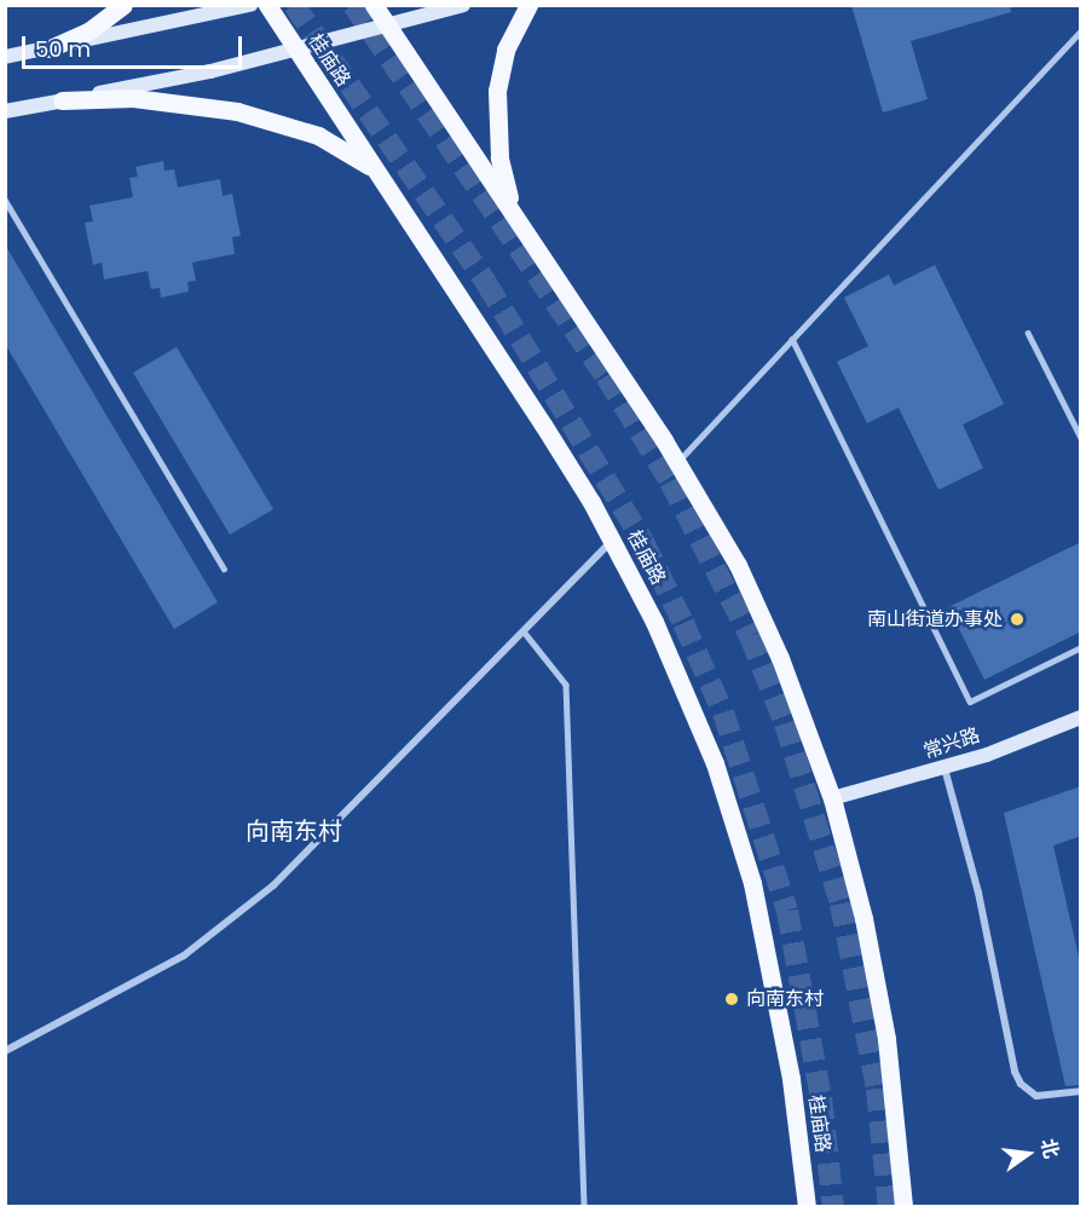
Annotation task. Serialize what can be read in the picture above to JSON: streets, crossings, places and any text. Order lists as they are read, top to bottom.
{
  "streets": {
    "main road": ["桂庙路", "常兴路"]
  },
  "districts": ["向南东村"],
  "places": ["南山街道办事处", "向南东村"],
  "scale_bar": "50 m",
  "north": "right"
}
